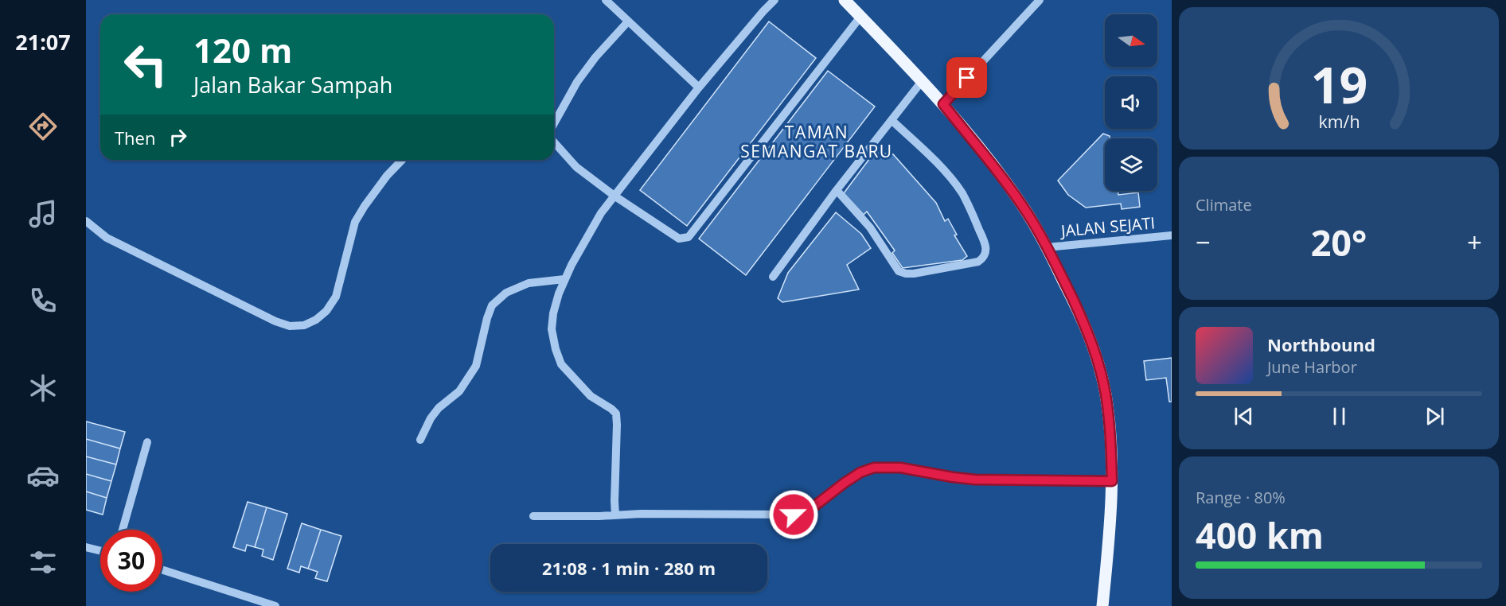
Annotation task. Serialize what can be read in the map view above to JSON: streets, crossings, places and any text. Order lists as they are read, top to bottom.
{
  "streets": {
    "street": ["JALAN SEJATI"]
  },
  "districts": ["TAMAN SEMANGAT BARU"],
  "north": "right",
  "page": {
    "tabs": "21:07",
    "turn": ["120 m", "Jalan Bakar Sampah"],
    "then": "Then",
    "tile": [
      "Climate",
      ["Range · 80%", "400 km"]
    ],
    "heat": ["−", "20°", "+"],
    "song": ["Northbound", "June Harbor"],
    "limit": "30",
    "trip": "21:08 · 1 min · 280 m",
    "gauge": ["19", "km/h"]
  }
}
